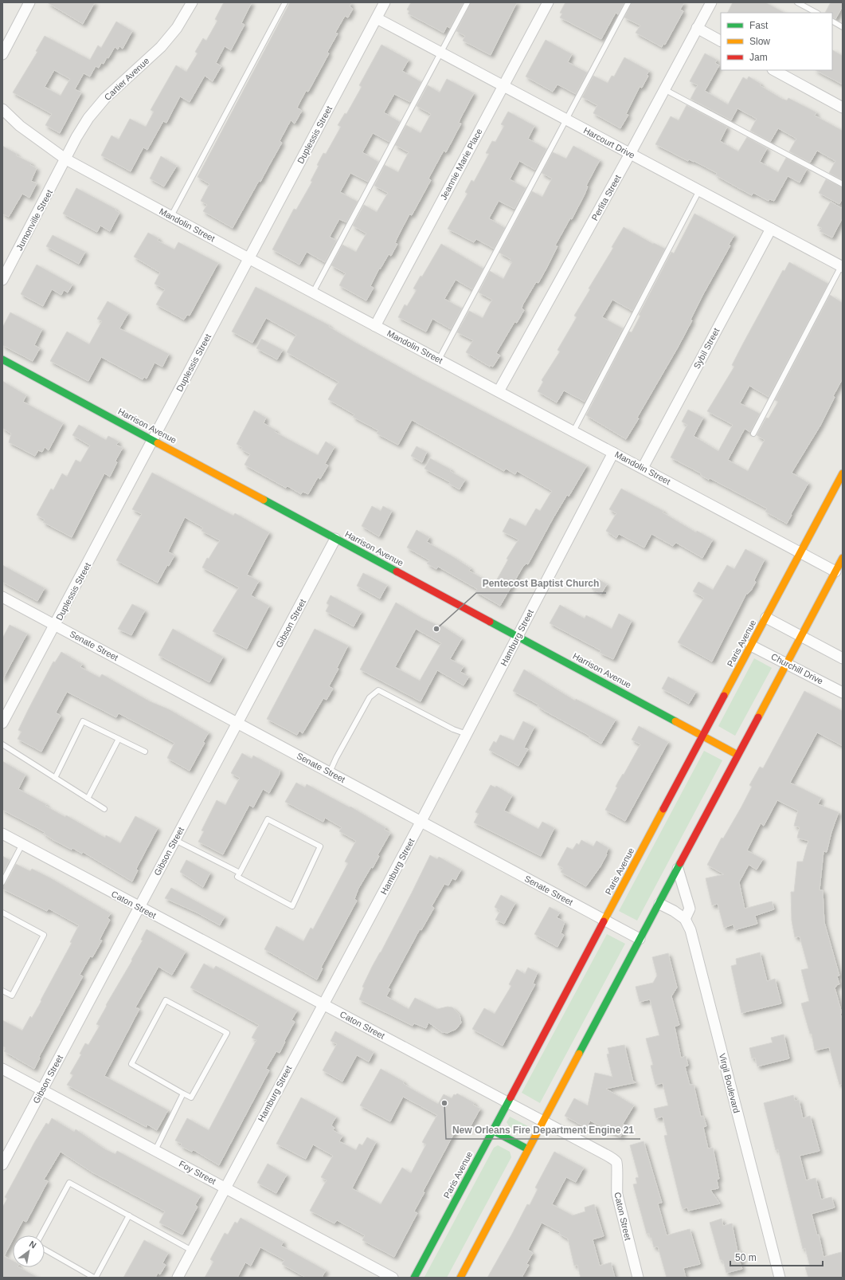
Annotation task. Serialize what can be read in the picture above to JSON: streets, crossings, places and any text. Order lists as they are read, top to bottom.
{
  "streets": {
    "street": [
      "Cartier Avenue",
      "Duplessis Street",
      "Harcourt Drive",
      "Jeannie Marie Place",
      "Perlita Street",
      "Jumonville Street",
      "Mandolin Street",
      "Sybil Street",
      "Harrison Avenue",
      "Gibson Street",
      "Hamburg Street",
      "Paris Avenue",
      "Senate Street",
      "Churchill Drive",
      "Caton Street",
      "Virgil Boulevard",
      "Foy Street"
    ]
  },
  "crossings": [
    ["Cartier Avenue", "Jumonville Street"],
    ["Cartier Avenue", "Mandolin Street"],
    ["Duplessis Street", "Harcourt Drive"],
    ["Duplessis Street", "Mandolin Street"],
    ["Duplessis Street", "Harrison Avenue"],
    ["Duplessis Street", "Senate Street"],
    ["Harcourt Drive", "Jeannie Marie Place"],
    ["Harcourt Drive", "Perlita Street"],
    ["Harcourt Drive", "Sybil Street"],
    ["Jeannie Marie Place", "Mandolin Street"],
    ["Perlita Street", "Mandolin Street"],
    ["Jumonville Street", "Mandolin Street"],
    ["Mandolin Street", "Sybil Street"],
    ["Mandolin Street", "Hamburg Street"],
    ["Mandolin Street", "Paris Avenue"],
    ["Harrison Avenue", "Gibson Street"],
    ["Harrison Avenue", "Hamburg Street"],
    ["Harrison Avenue", "Paris Avenue"],
    ["Gibson Street", "Senate Street"],
    ["Gibson Street", "Caton Street"],
    ["Gibson Street", "Foy Street"],
    ["Hamburg Street", "Senate Street"],
    ["Hamburg Street", "Caton Street"],
    ["Hamburg Street", "Foy Street"],
    ["Paris Avenue", "Senate Street"],
    ["Paris Avenue", "Churchill Drive"],
    ["Paris Avenue", "Caton Street"]
  ],
  "places": ["Pentecost Baptist Church", "New Orleans Fire Department Engine 21"],
  "legend": ["Fast", "Slow", "Jam"],
  "scale_bar": "50 m",
  "north": "top right"
}
